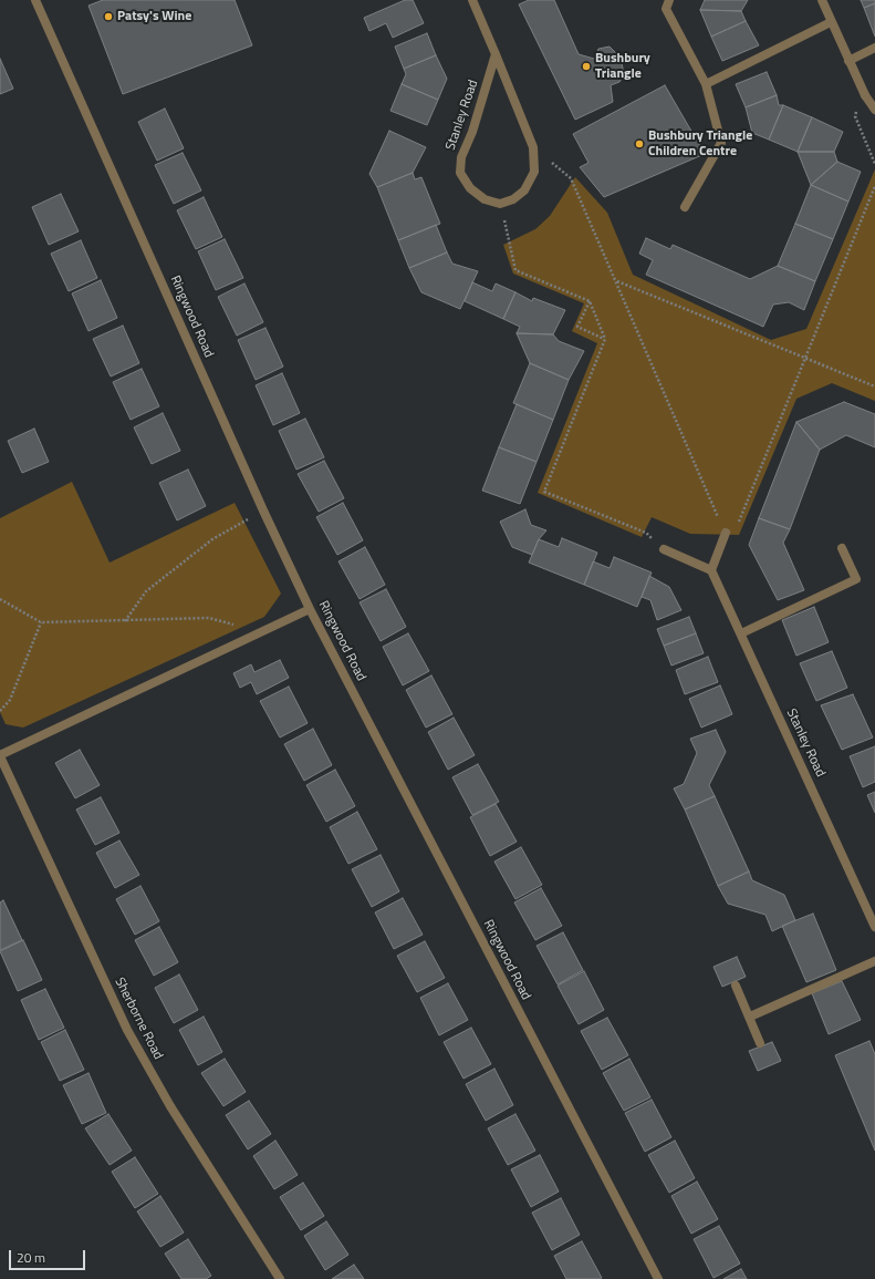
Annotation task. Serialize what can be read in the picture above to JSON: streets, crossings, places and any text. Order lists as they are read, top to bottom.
{
  "streets": {
    "street": ["Stanley Road", "Ringwood Road", "Sherborne Road"]
  },
  "places": ["Patsy's Wine", "Bushbury Triangle", "Bushbury Triangle Children Centre"],
  "scale_bar": "20 m"
}
